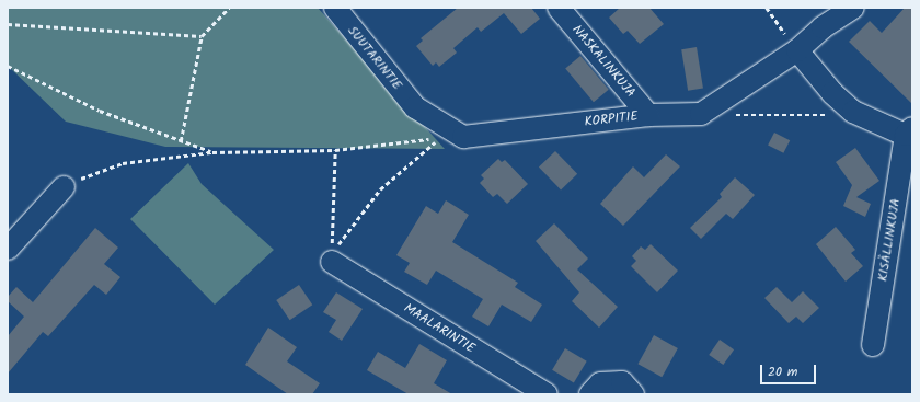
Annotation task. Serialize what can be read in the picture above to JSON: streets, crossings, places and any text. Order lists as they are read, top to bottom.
{
  "streets": {
    "street": [
      "SUUTARINTIE",
      "NASKALINKUJA",
      "KORPITIE",
      "KISÄLLINKUJA",
      "MAALARINTIE"
    ]
  },
  "crossings": [
    ["SUUTARINTIE", "KORPITIE"],
    ["NASKALINKUJA", "KORPITIE"]
  ],
  "scale_bar": "20 m"
}
